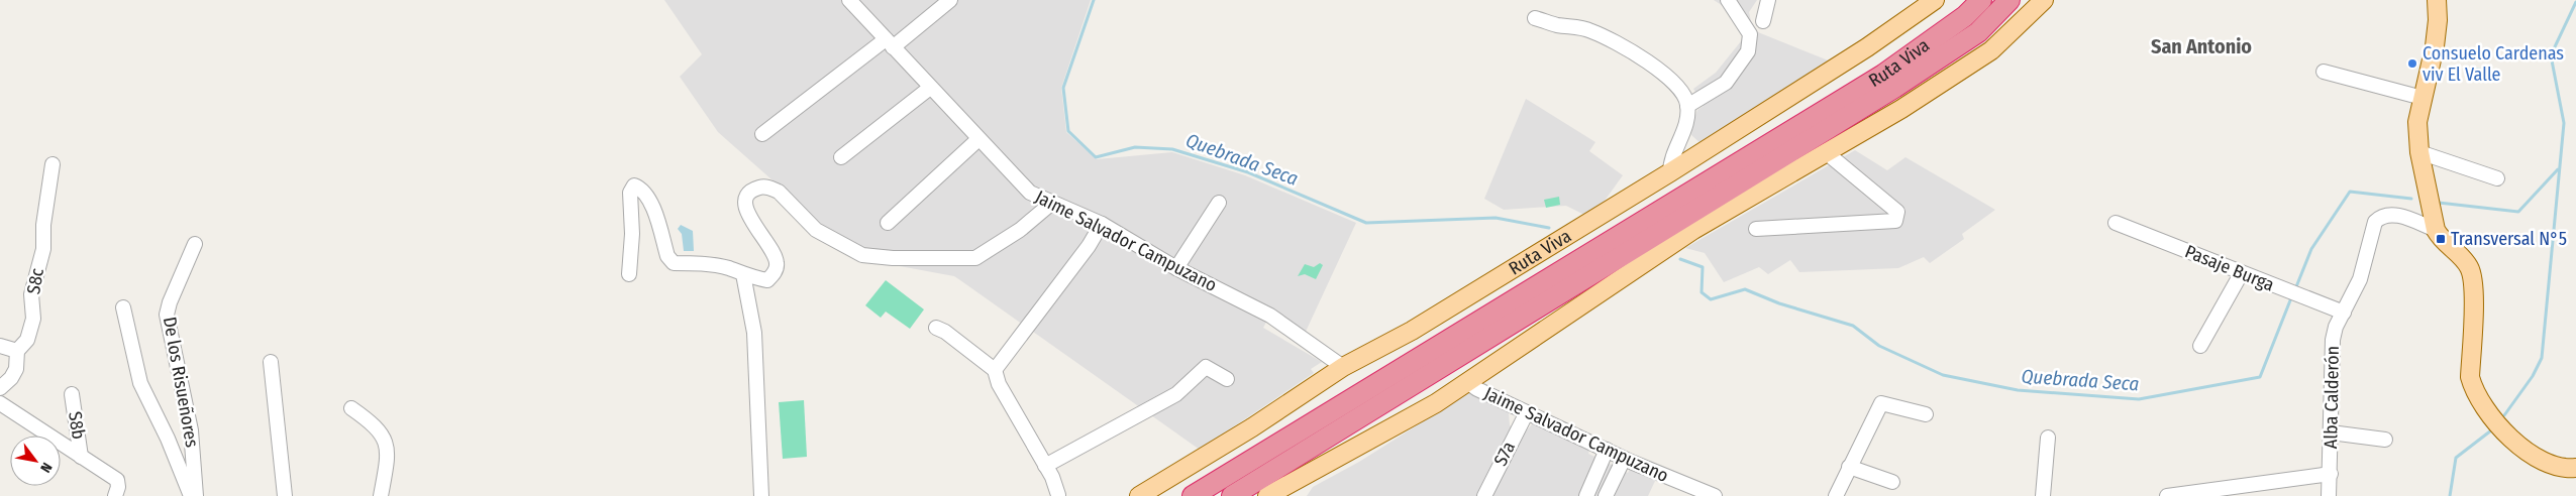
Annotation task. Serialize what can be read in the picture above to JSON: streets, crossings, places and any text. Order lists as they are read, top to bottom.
{
  "streets": {
    "highway": ["Ruta Viva"],
    "street": [
      "Jaime Salvador Campuzano",
      "Pasaje Burga",
      "S8c",
      "De los Risueñores",
      "Alba Calderón",
      "S8b",
      "S7a"
    ]
  },
  "crossings": [
    ["Ruta Viva", "Jaime Salvador Campuzano"],
    ["Jaime Salvador Campuzano", "S7a"],
    ["Pasaje Burga", "Alba Calderón"]
  ],
  "districts": ["San Antonio"],
  "water": ["Quebrada Seca"],
  "places": {
    "other": ["Consuelo Cardenas viv El Valle"],
    "transit": ["Transversal N°5"]
  },
  "north": "bottom right"
}
